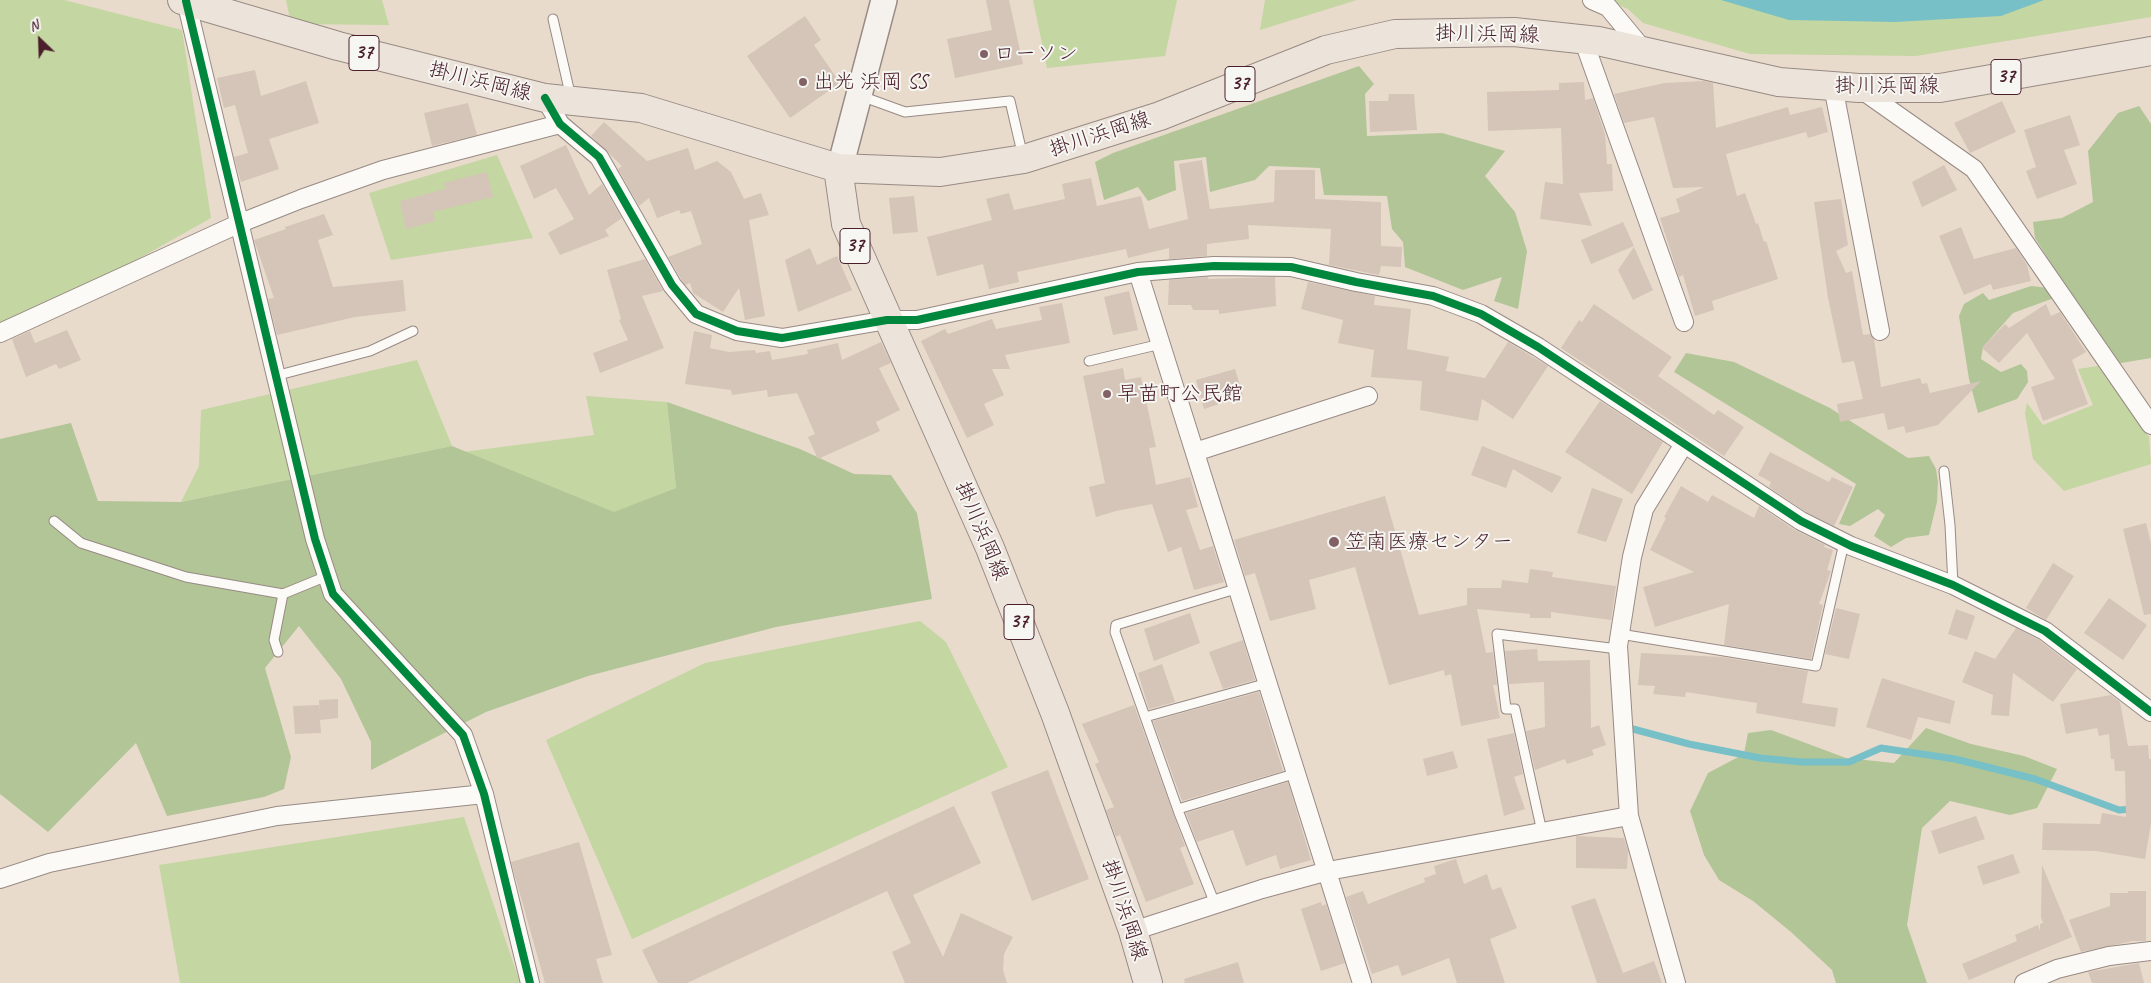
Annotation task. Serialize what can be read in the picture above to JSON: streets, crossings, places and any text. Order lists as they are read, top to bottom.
{
  "streets": {
    "main road": ["掛川浜岡線", "37"]
  },
  "places": [
    "ローソン",
    "出光 浜岡 SS",
    "早苗町公民館",
    "笠南医療センター"
  ],
  "north": "top left"
}
